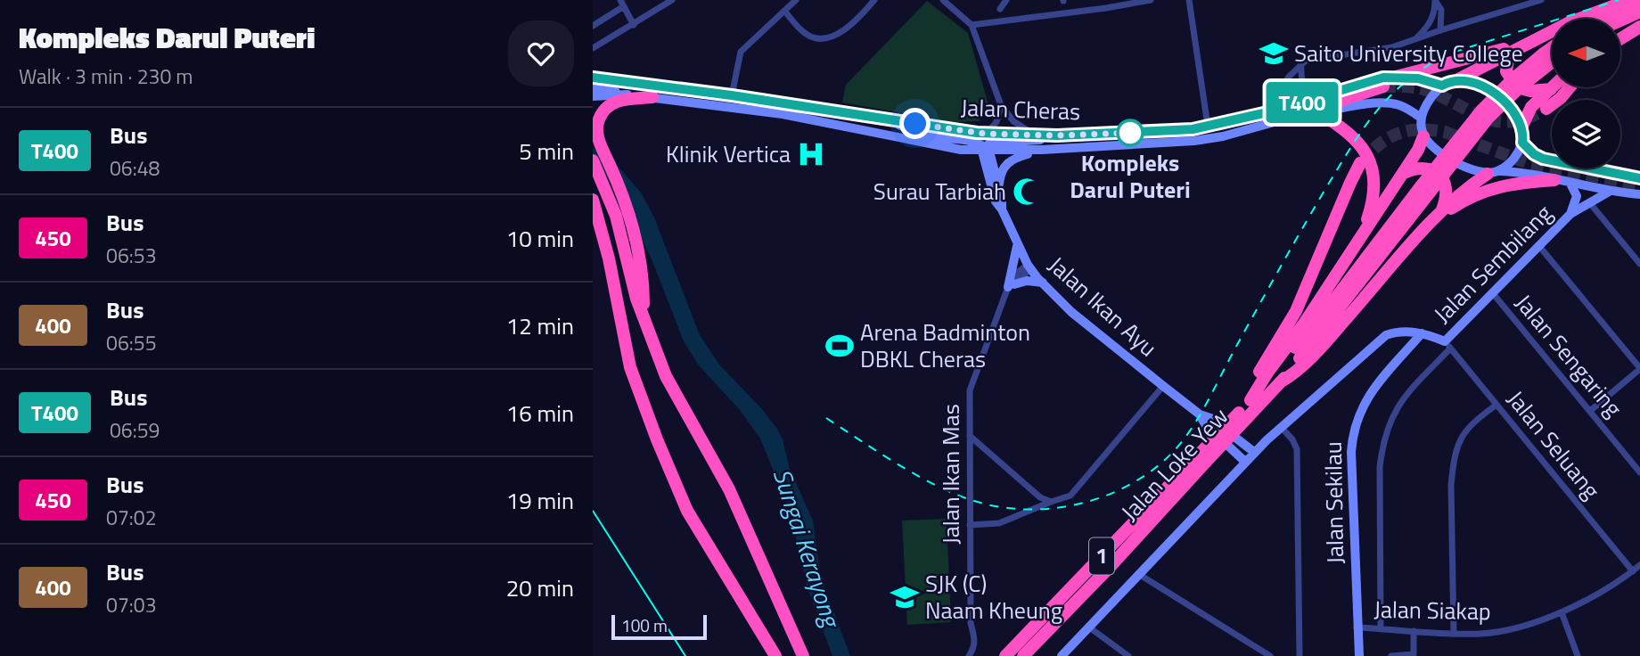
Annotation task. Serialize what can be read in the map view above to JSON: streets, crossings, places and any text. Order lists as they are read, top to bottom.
{
  "streets": {
    "highway": ["Jalan Loke Yew", "1"],
    "main road": [
      "Jalan Cheras",
      "Jalan Sembilang",
      "Jalan Ikan Ayu",
      "Jalan Sekilau"
    ],
    "street": [
      "Jalan Sengaring",
      "Jalan Seluang",
      "Jalan Ikan Mas",
      "Jalan Siakap"
    ]
  },
  "crossings": [
    ["Jalan Cheras", "Jalan Ikan Ayu"],
    ["Jalan Sembilang", "Jalan Sengaring"],
    ["Jalan Sembilang", "Jalan Seluang"],
    ["Jalan Sembilang", "Jalan Siakap"],
    ["Jalan Ikan Ayu", "Jalan Ikan Mas"],
    ["Jalan Seluang", "Jalan Siakap"],
    ["Jalan Loke Yew", "1"],
    ["Jalan Sekilau", "Jalan Siakap"]
  ],
  "water": ["Sungai Kerayong"],
  "places": {
    "school or university": ["Saito University College", "SJK (C) Naam Kheung"],
    "other": ["Kompleks Darul Puteri"],
    "hospital": ["Klinik Vertica"],
    "mosque": ["Surau Tarbiah"],
    "sports": ["Arena Badminton DBKL Cheras"]
  },
  "lines": ["bus line T400"],
  "scale_bar": "100 m",
  "north": "left",
  "page": {
    "heading": ["Kompleks Darul Puteri", "Walk · 3 min · 230 m"],
    "on_map": "T400",
    "list": [
      {
        "mark": "T400",
        "name": "Bus",
        "note": "06:48",
        "value": "5 min"
      },
      {
        "mark": "450",
        "name": "Bus",
        "note": "06:53",
        "value": "10 min"
      },
      {
        "mark": "400",
        "name": "Bus",
        "note": "06:55",
        "value": "12 min"
      },
      {
        "mark": "T400",
        "name": "Bus",
        "note": "06:59",
        "value": "16 min"
      },
      {
        "mark": "450",
        "name": "Bus",
        "note": "07:02",
        "value": "19 min"
      },
      {
        "mark": "400",
        "name": "Bus",
        "note": "07:03",
        "value": "20 min"
      }
    ],
    "scale": "100 m"
  }
}
